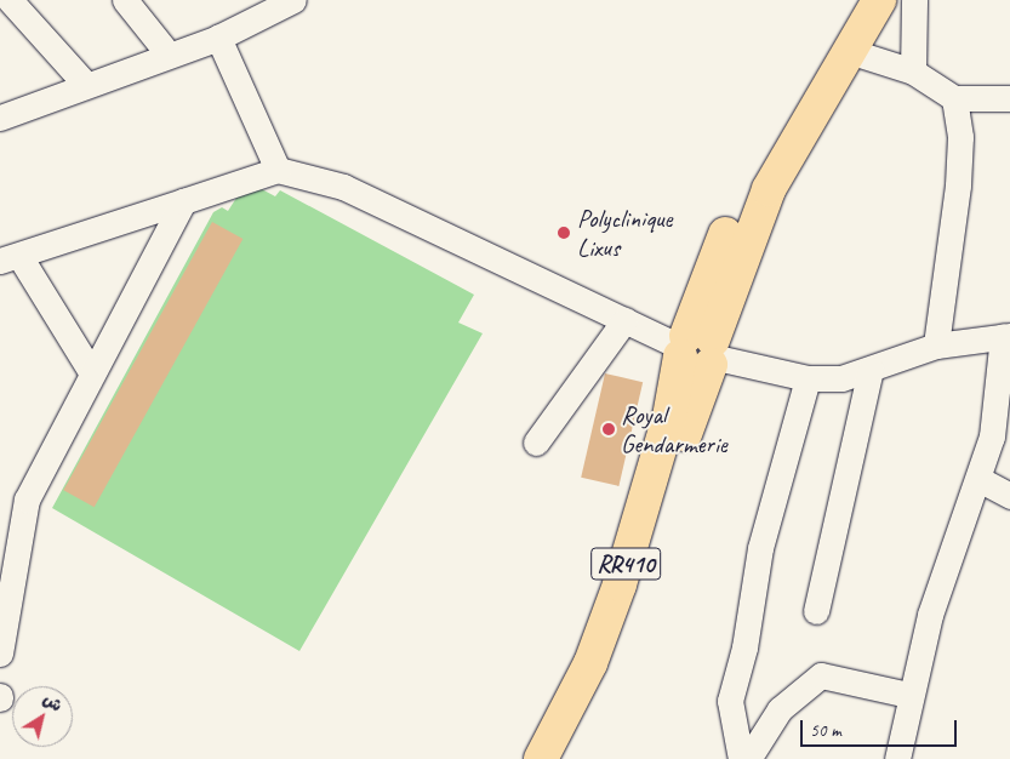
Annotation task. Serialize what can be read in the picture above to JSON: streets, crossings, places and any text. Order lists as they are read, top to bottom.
{
  "streets": {
    "highway": ["RR410"]
  },
  "places": ["Polyclinique Lixus", "Royal Gendarmerie"],
  "scale_bar": "50 m",
  "north": "top right"
}
